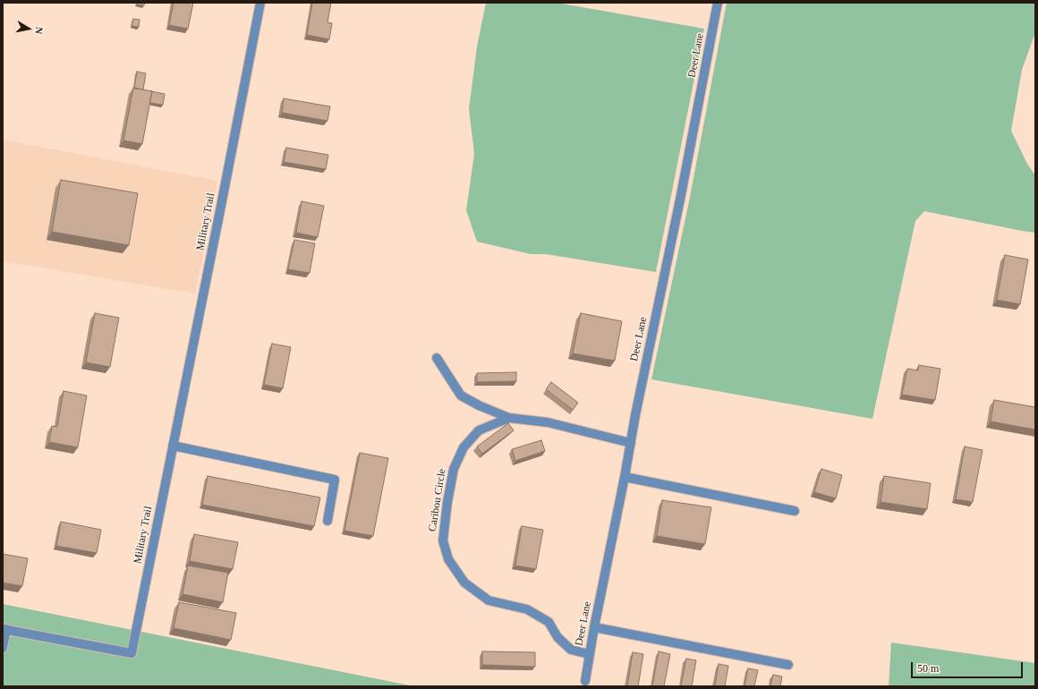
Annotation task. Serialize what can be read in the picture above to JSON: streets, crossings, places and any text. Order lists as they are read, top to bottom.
{
  "streets": {
    "street": ["Deer Lane", "Military Trail", "Caribou Circle"]
  },
  "crossings": [
    ["Deer Lane", "Caribou Circle"]
  ],
  "scale_bar": "50 m",
  "north": "right"
}
